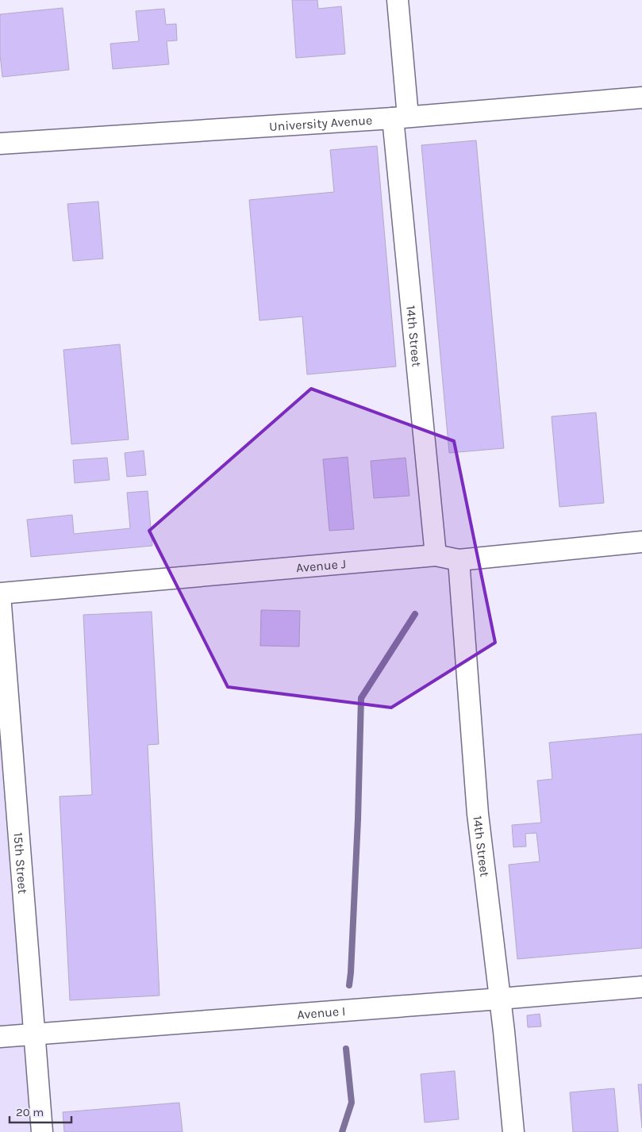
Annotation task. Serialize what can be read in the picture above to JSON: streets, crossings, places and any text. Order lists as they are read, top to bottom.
{
  "streets": {
    "street": [
      "University Avenue",
      "14th Street",
      "Avenue J",
      "15th Street",
      "Avenue I"
    ]
  },
  "crossings": [
    ["University Avenue", "14th Street"],
    ["14th Street", "Avenue J"],
    ["14th Street", "Avenue I"],
    ["Avenue J", "15th Street"],
    ["15th Street", "Avenue I"]
  ],
  "scale_bar": "20 m"
}
